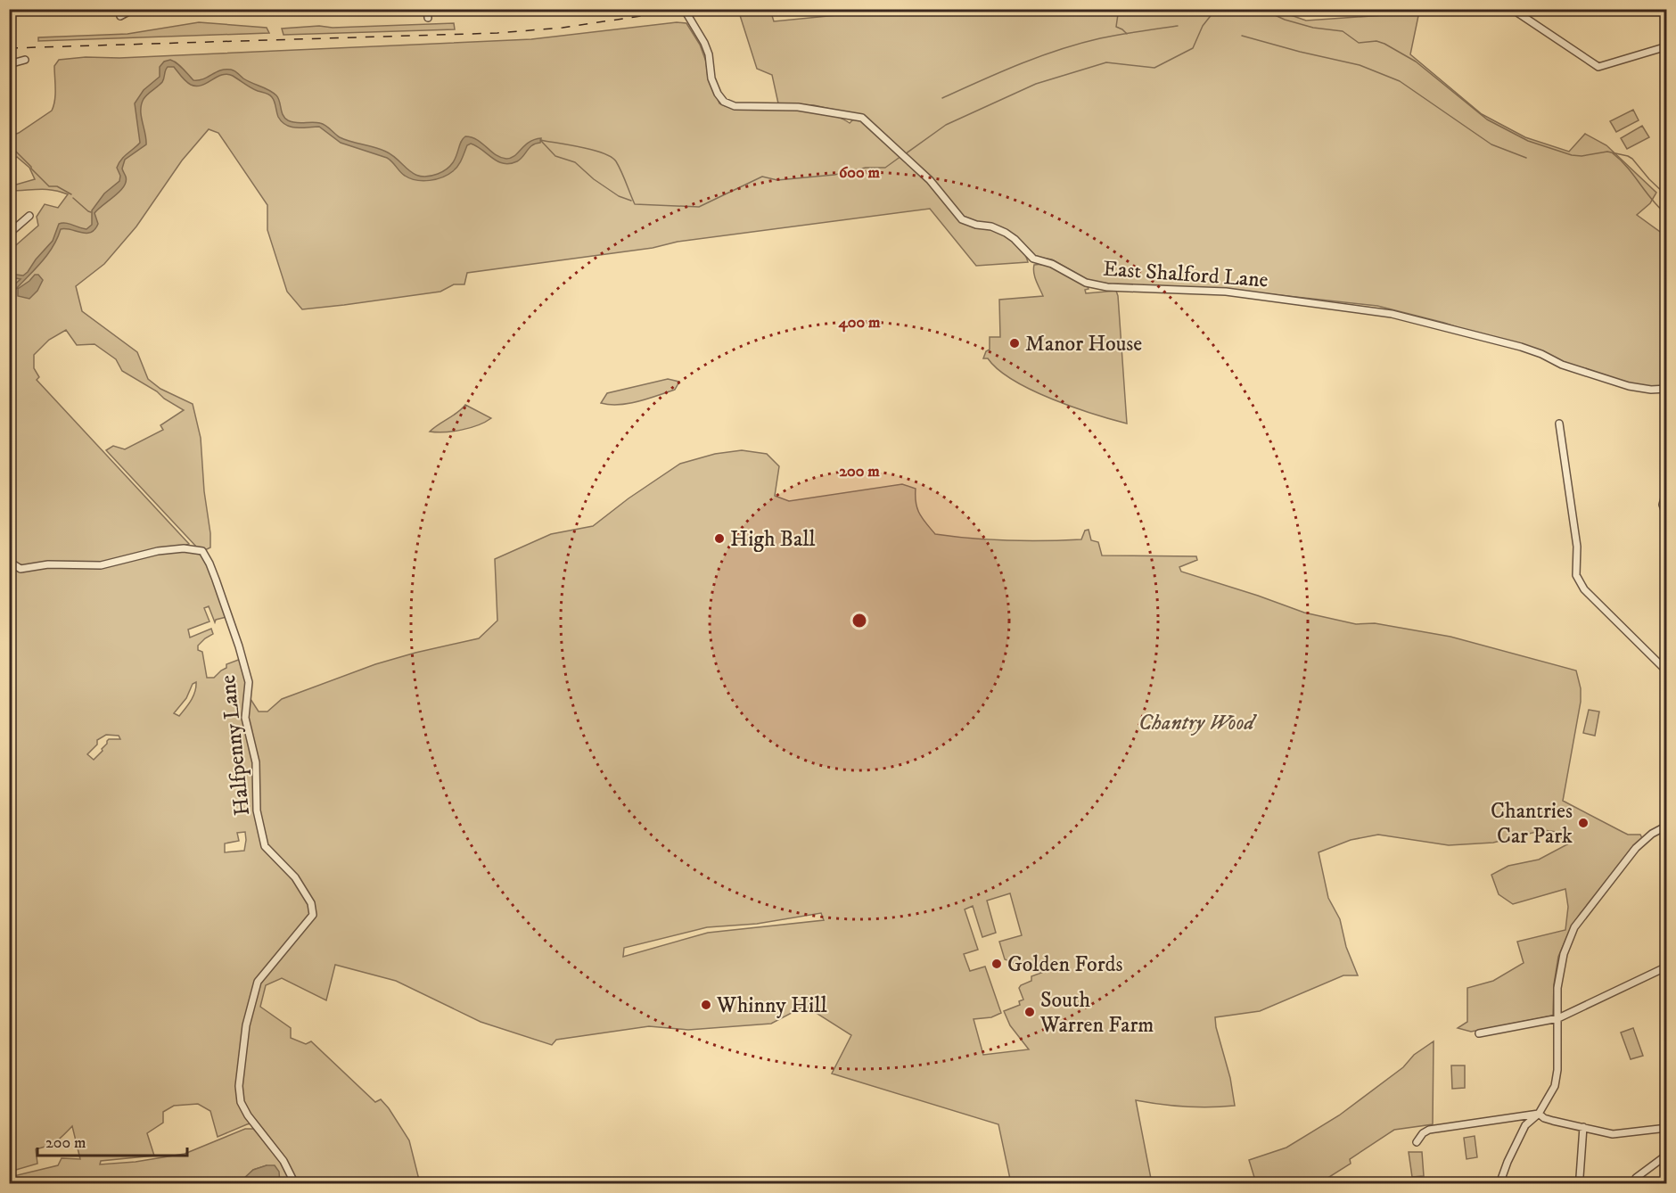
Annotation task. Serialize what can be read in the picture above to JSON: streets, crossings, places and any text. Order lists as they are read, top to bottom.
{
  "streets": {
    "street": ["East Shalford Lane", "Halfpenny Lane"]
  },
  "parks": ["Chantry Wood"],
  "places": [
    "Manor House",
    "High Ball",
    "Chantries Car Park",
    "Golden Fords",
    "Whinny Hill",
    "South Warren Farm"
  ],
  "scale_bar": "200 m",
  "rings": ["600 m", "400 m", "200 m"]
}
